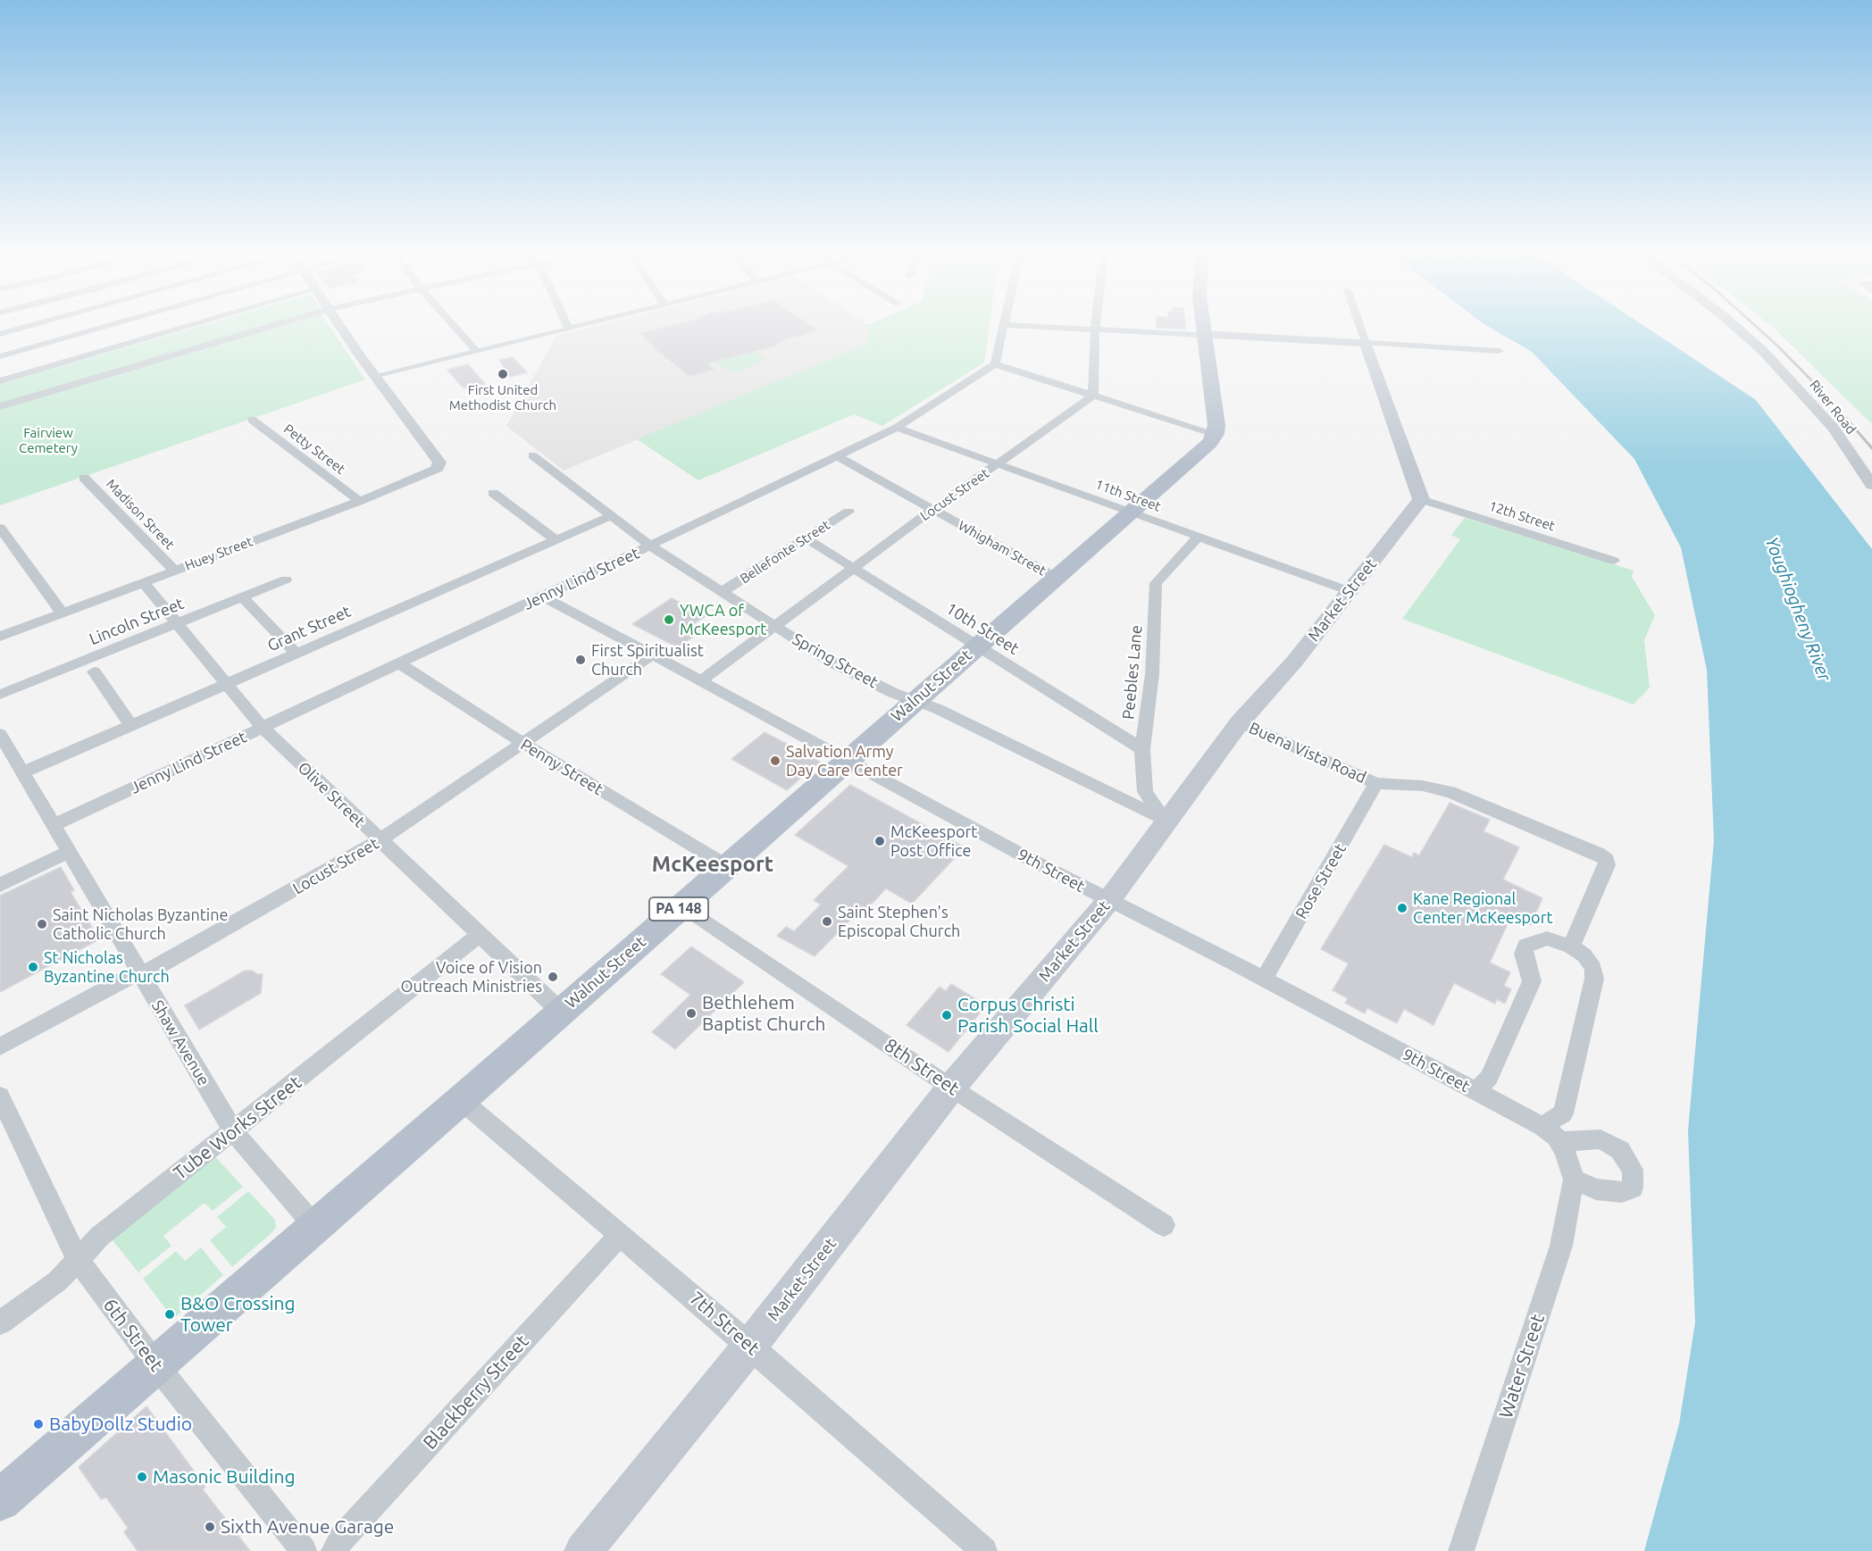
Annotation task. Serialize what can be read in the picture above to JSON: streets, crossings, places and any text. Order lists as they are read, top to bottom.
{
  "streets": {
    "main road": ["Market Street", "Walnut Street", "PA 148"],
    "street": [
      "River Road",
      "Petty Street",
      "Locust Street",
      "11th Street",
      "Madison Street",
      "12th Street",
      "Whigham Street",
      "Bellefonte Street",
      "Huey Street",
      "Jenny Lind Street",
      "Lincoln Street",
      "Grant Street",
      "10th Street",
      "Spring Street",
      "Peebles Lane",
      "Buena Vista Road",
      "Penny Street",
      "Olive Street",
      "9th Street",
      "Rose Street",
      "Shaw Avenue",
      "8th Street",
      "Tube Works Street",
      "7th Street",
      "6th Street",
      "Water Street",
      "Blackberry Street"
    ]
  },
  "crossings": [
    ["Petty Street", "Huey Street"],
    ["Locust Street", "11th Street"],
    ["Locust Street", "Whigham Street"],
    ["Locust Street", "10th Street"],
    ["Locust Street", "Spring Street"],
    ["Locust Street", "Penny Street"],
    ["Locust Street", "Olive Street"],
    ["Locust Street", "9th Street"],
    ["Locust Street", "Shaw Avenue"],
    ["11th Street", "Jenny Lind Street"],
    ["11th Street", "Market Street"],
    ["11th Street", "Peebles Lane"],
    ["11th Street", "Walnut Street"],
    ["Madison Street", "Huey Street"],
    ["12th Street", "Market Street"],
    ["Whigham Street", "Jenny Lind Street"],
    ["Whigham Street", "Walnut Street"],
    ["Bellefonte Street", "10th Street"],
    ["Bellefonte Street", "Spring Street"],
    ["Huey Street", "Olive Street"],
    ["Jenny Lind Street", "Spring Street"],
    ["Jenny Lind Street", "Penny Street"],
    ["Jenny Lind Street", "Olive Street"],
    ["Jenny Lind Street", "9th Street"],
    ["Jenny Lind Street", "Shaw Avenue"],
    ["Market Street", "Spring Street"],
    ["Market Street", "Peebles Lane"],
    ["Market Street", "Buena Vista Road"],
    ["Market Street", "9th Street"],
    ["Market Street", "8th Street"],
    ["Market Street", "7th Street"],
    ["Lincoln Street", "Olive Street"],
    ["Grant Street", "Spring Street"],
    ["Grant Street", "Olive Street"],
    ["Grant Street", "Shaw Avenue"],
    ["10th Street", "Peebles Lane"],
    ["10th Street", "Walnut Street"],
    ["Spring Street", "Peebles Lane"],
    ["Spring Street", "Walnut Street"],
    ["Walnut Street", "Penny Street"],
    ["Walnut Street", "Olive Street"],
    ["Walnut Street", "9th Street"],
    ["Walnut Street", "Shaw Avenue"],
    ["Walnut Street", "8th Street"],
    ["Walnut Street", "7th Street"],
    ["Walnut Street", "6th Street"],
    ["Buena Vista Road", "Rose Street"],
    ["Olive Street", "Tube Works Street"],
    ["9th Street", "Rose Street"],
    ["9th Street", "Water Street"],
    ["Shaw Avenue", "Tube Works Street"],
    ["Tube Works Street", "6th Street"],
    ["7th Street", "Blackberry Street"]
  ],
  "districts": ["McKeesport"],
  "water": ["Youghiogheny River"],
  "parks": ["Fairview Cemetery"],
  "places": [
    "First United Methodist Church",
    "YWCA of McKeesport",
    "First Spiritualist Church",
    "Salvation Army Day Care Center",
    "McKeesport Post Office",
    "Kane Regional Center McKeesport",
    "Saint Stephen's Episcopal Church",
    "Saint Nicholas Byzantine Catholic Church",
    "St Nicholas Byzantine Church",
    "Voice of Vision Outreach Ministries",
    "Bethlehem Baptist Church",
    "Corpus Christi Parish Social Hall",
    "B&O Crossing Tower",
    "BabyDollz Studio",
    "Masonic Building",
    "Sixth Avenue Garage"
  ]
}
